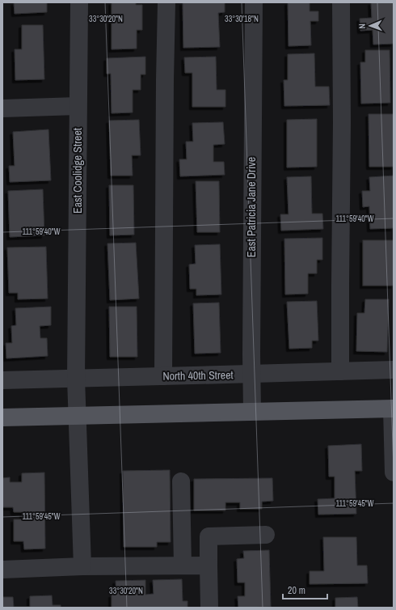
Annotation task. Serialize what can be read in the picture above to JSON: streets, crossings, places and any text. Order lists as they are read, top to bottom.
{
  "streets": {
    "street": ["East Coolidge Street", "East Patricia Jane Drive", "North 40th Street"]
  },
  "crossings": [
    ["East Coolidge Street", "North 40th Street"],
    ["East Patricia Jane Drive", "North 40th Street"]
  ],
  "scale_bar": "20 m",
  "north": "left",
  "coordinates": [
    "33°30'20\"N",
    "33°30'18\"N",
    "111°59'40\"W",
    "111°59'45\"W"
  ]
}
